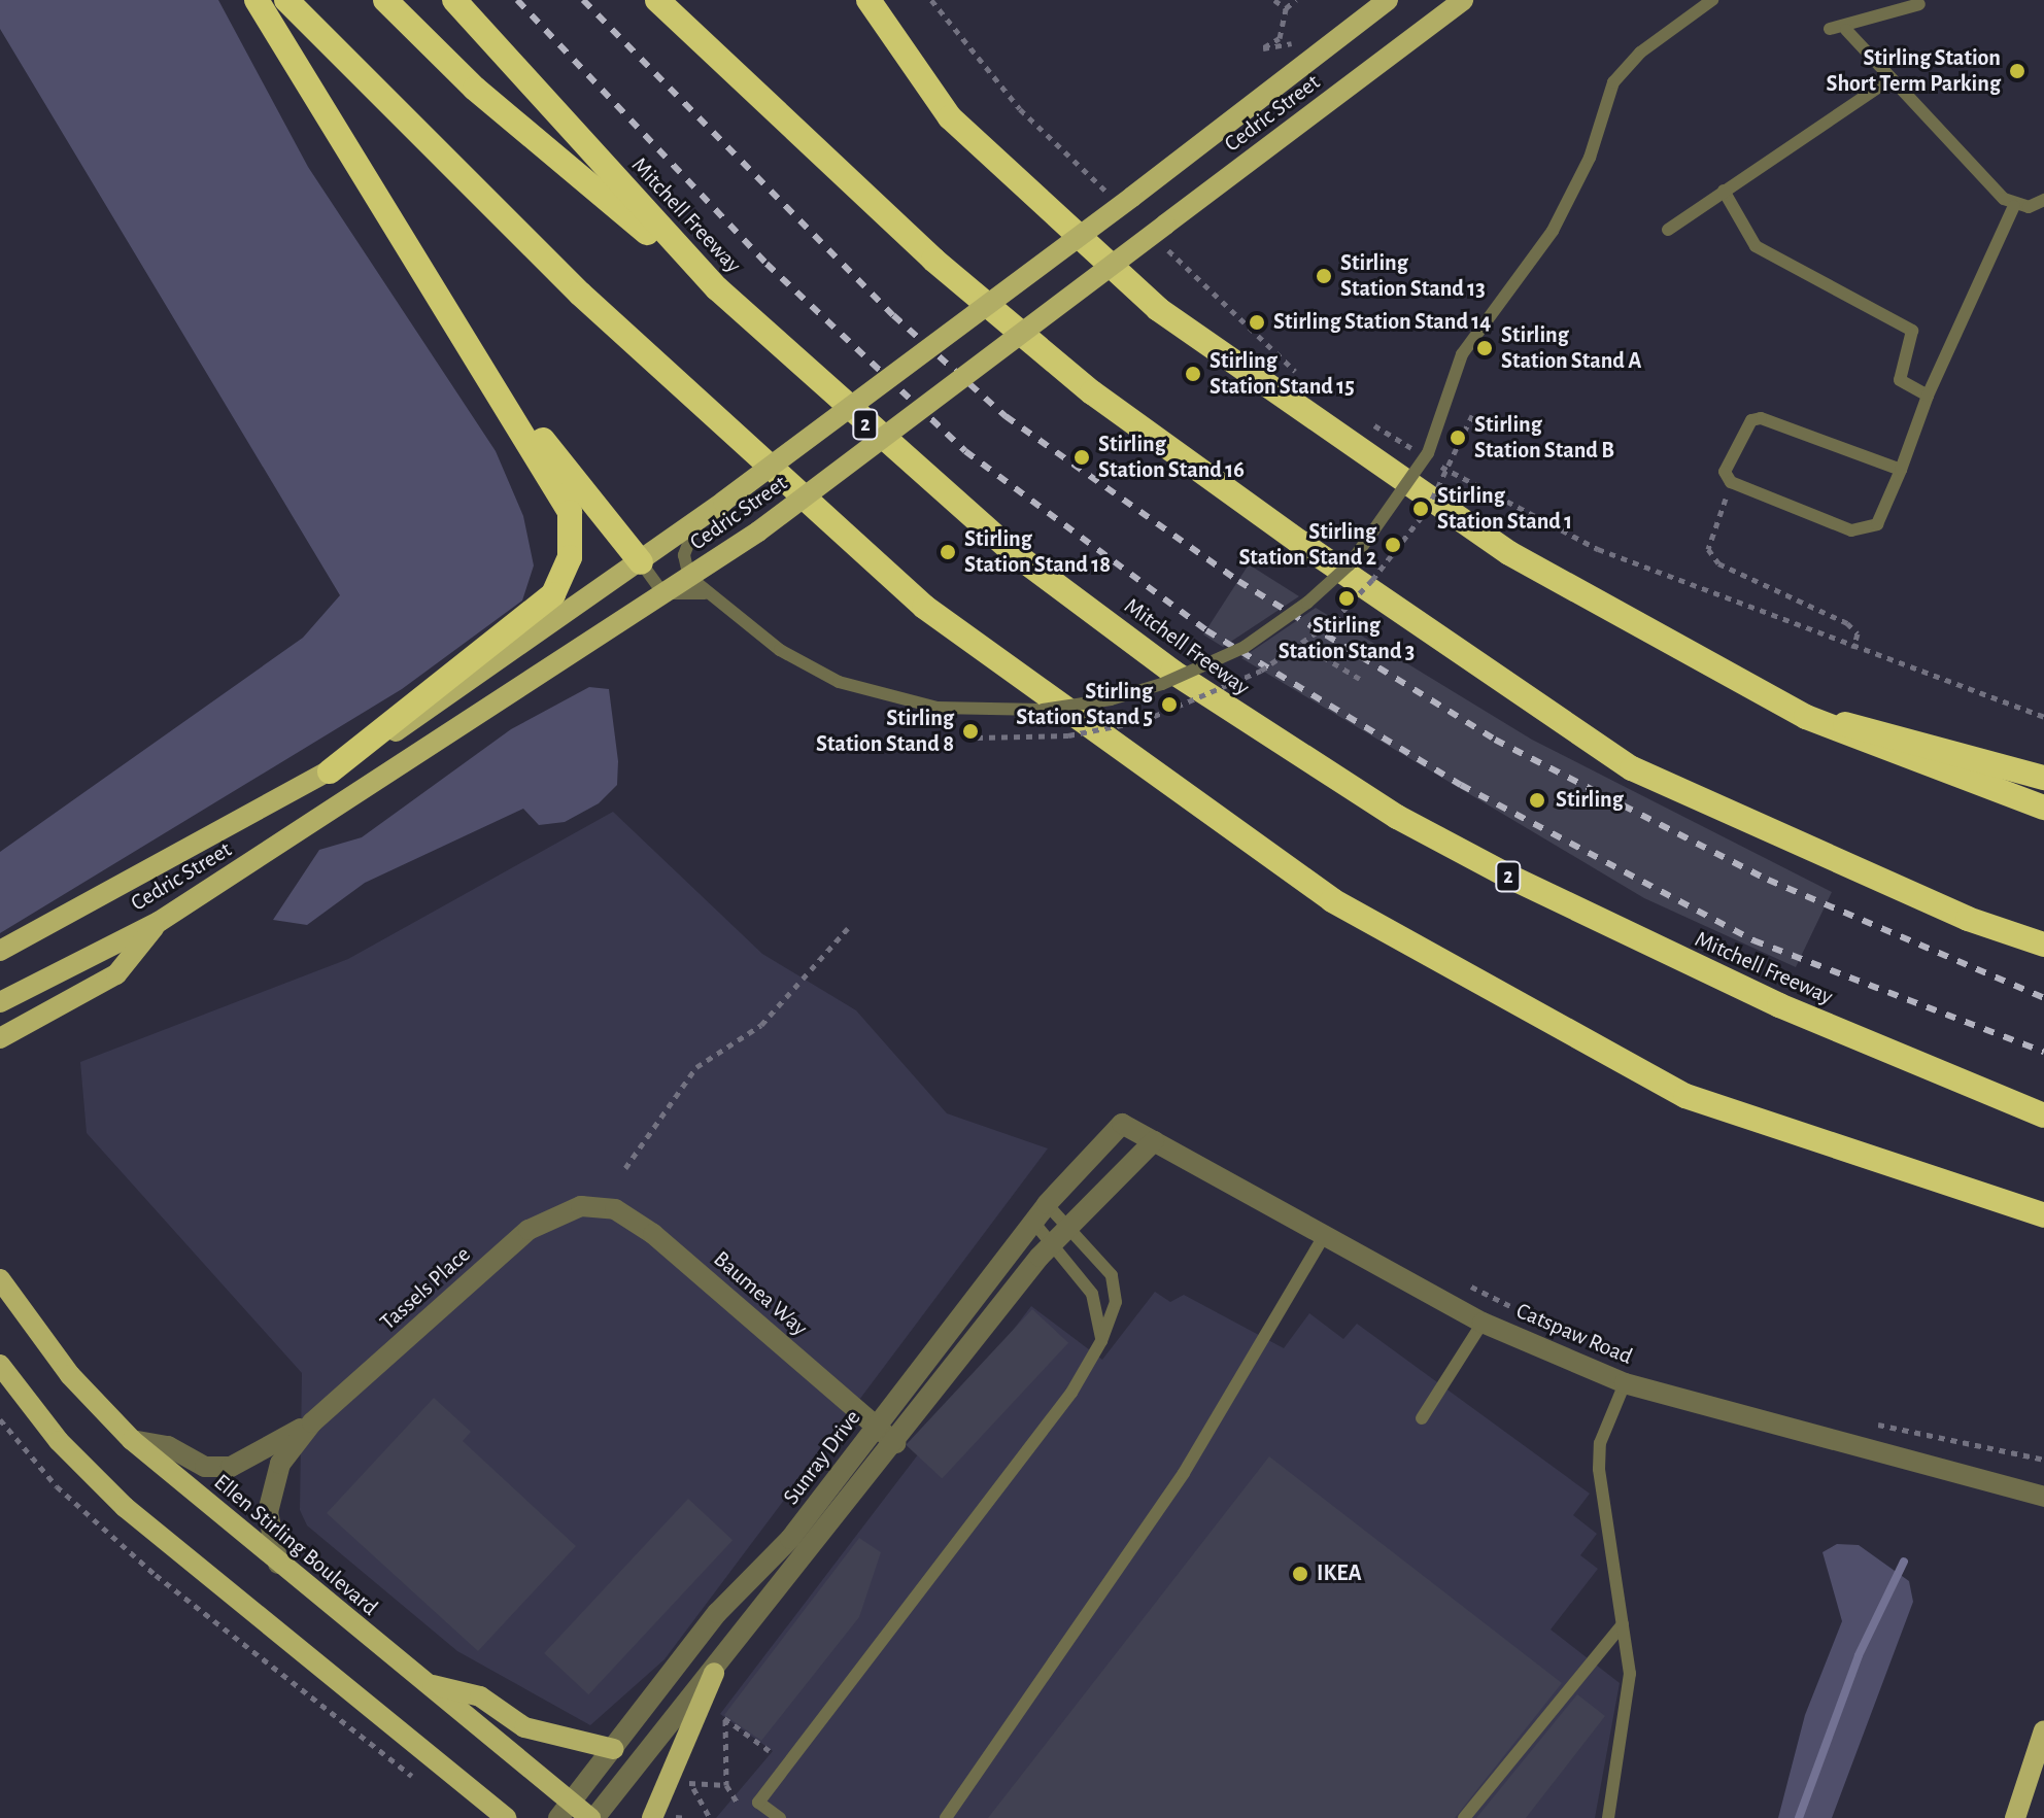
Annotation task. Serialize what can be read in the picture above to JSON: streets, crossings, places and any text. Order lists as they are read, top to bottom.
{
  "streets": {
    "highway": ["Mitchell Freeway", "2"],
    "main road": ["Cedric Street", "Ellen Stirling Boulevard"],
    "street": [
      "Tassels Place",
      "Baumea Way",
      "Catspaw Road",
      "Sunray Drive"
    ]
  },
  "crossings": [
    ["Tassels Place", "Baumea Way"],
    ["Tassels Place", "Ellen Stirling Boulevard"],
    ["Baumea Way", "Sunray Drive"],
    ["Catspaw Road", "Sunray Drive"],
    ["Sunray Drive", "Ellen Stirling Boulevard"]
  ],
  "places": [
    "Stirling Station Short Term Parking",
    "Stirling Station Stand 13",
    "Stirling Station Stand 14",
    "Stirling Station Stand A",
    "Stirling Station Stand 15",
    "Stirling Station Stand B",
    "Stirling Station Stand 16",
    "Stirling Station Stand 1",
    "Stirling Station Stand 2",
    "Stirling Station Stand 18",
    "Stirling Station Stand 3",
    "Stirling Station Stand 5",
    "Stirling Station Stand 8",
    "Stirling",
    "IKEA"
  ]
}
